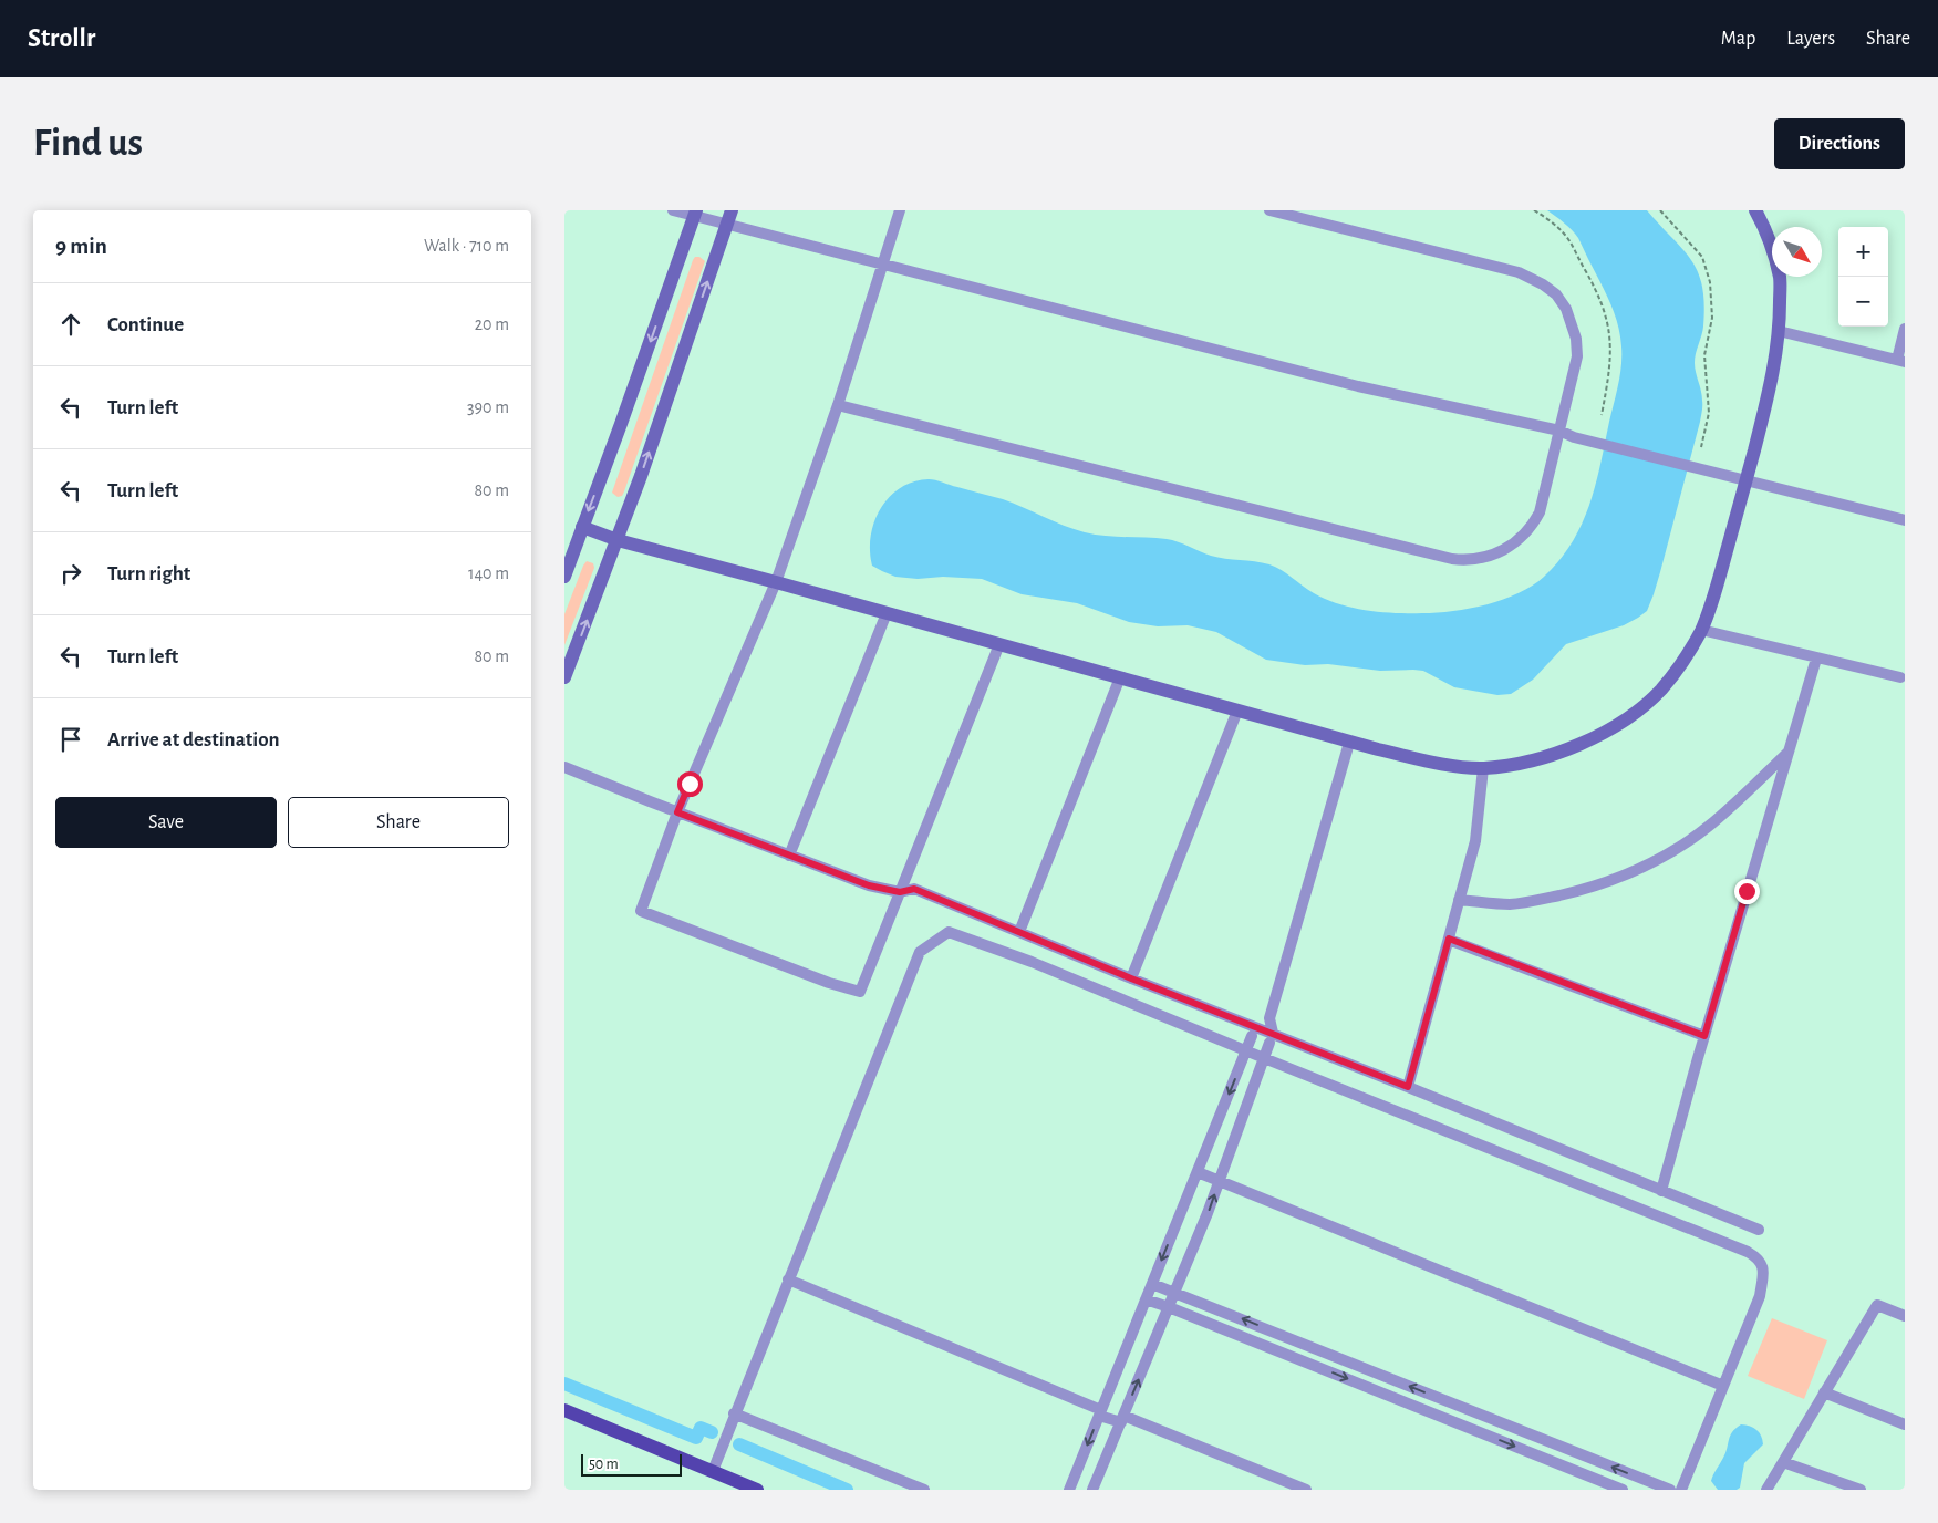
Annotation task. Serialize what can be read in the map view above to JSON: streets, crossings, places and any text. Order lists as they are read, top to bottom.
{
  "scale_bar": "50 m",
  "north": "bottom right",
  "page": {
    "header": "Strollr",
    "nav": ["Map", "Layers", "Share"],
    "buttons": [
      "Directions",
      ["Save", "Share"]
    ],
    "title": "Find us",
    "heading": ["9 min", "Walk · 710 m"],
    "map_buttons": ["+", "−"],
    "list": [
      ["Continue", "20 m"],
      ["Turn left", "390 m"],
      ["Turn left", "80 m"],
      ["Turn right", "140 m"],
      ["Turn left", "80 m"],
      "Arrive at destination"
    ],
    "scale": "50 m"
  }
}
